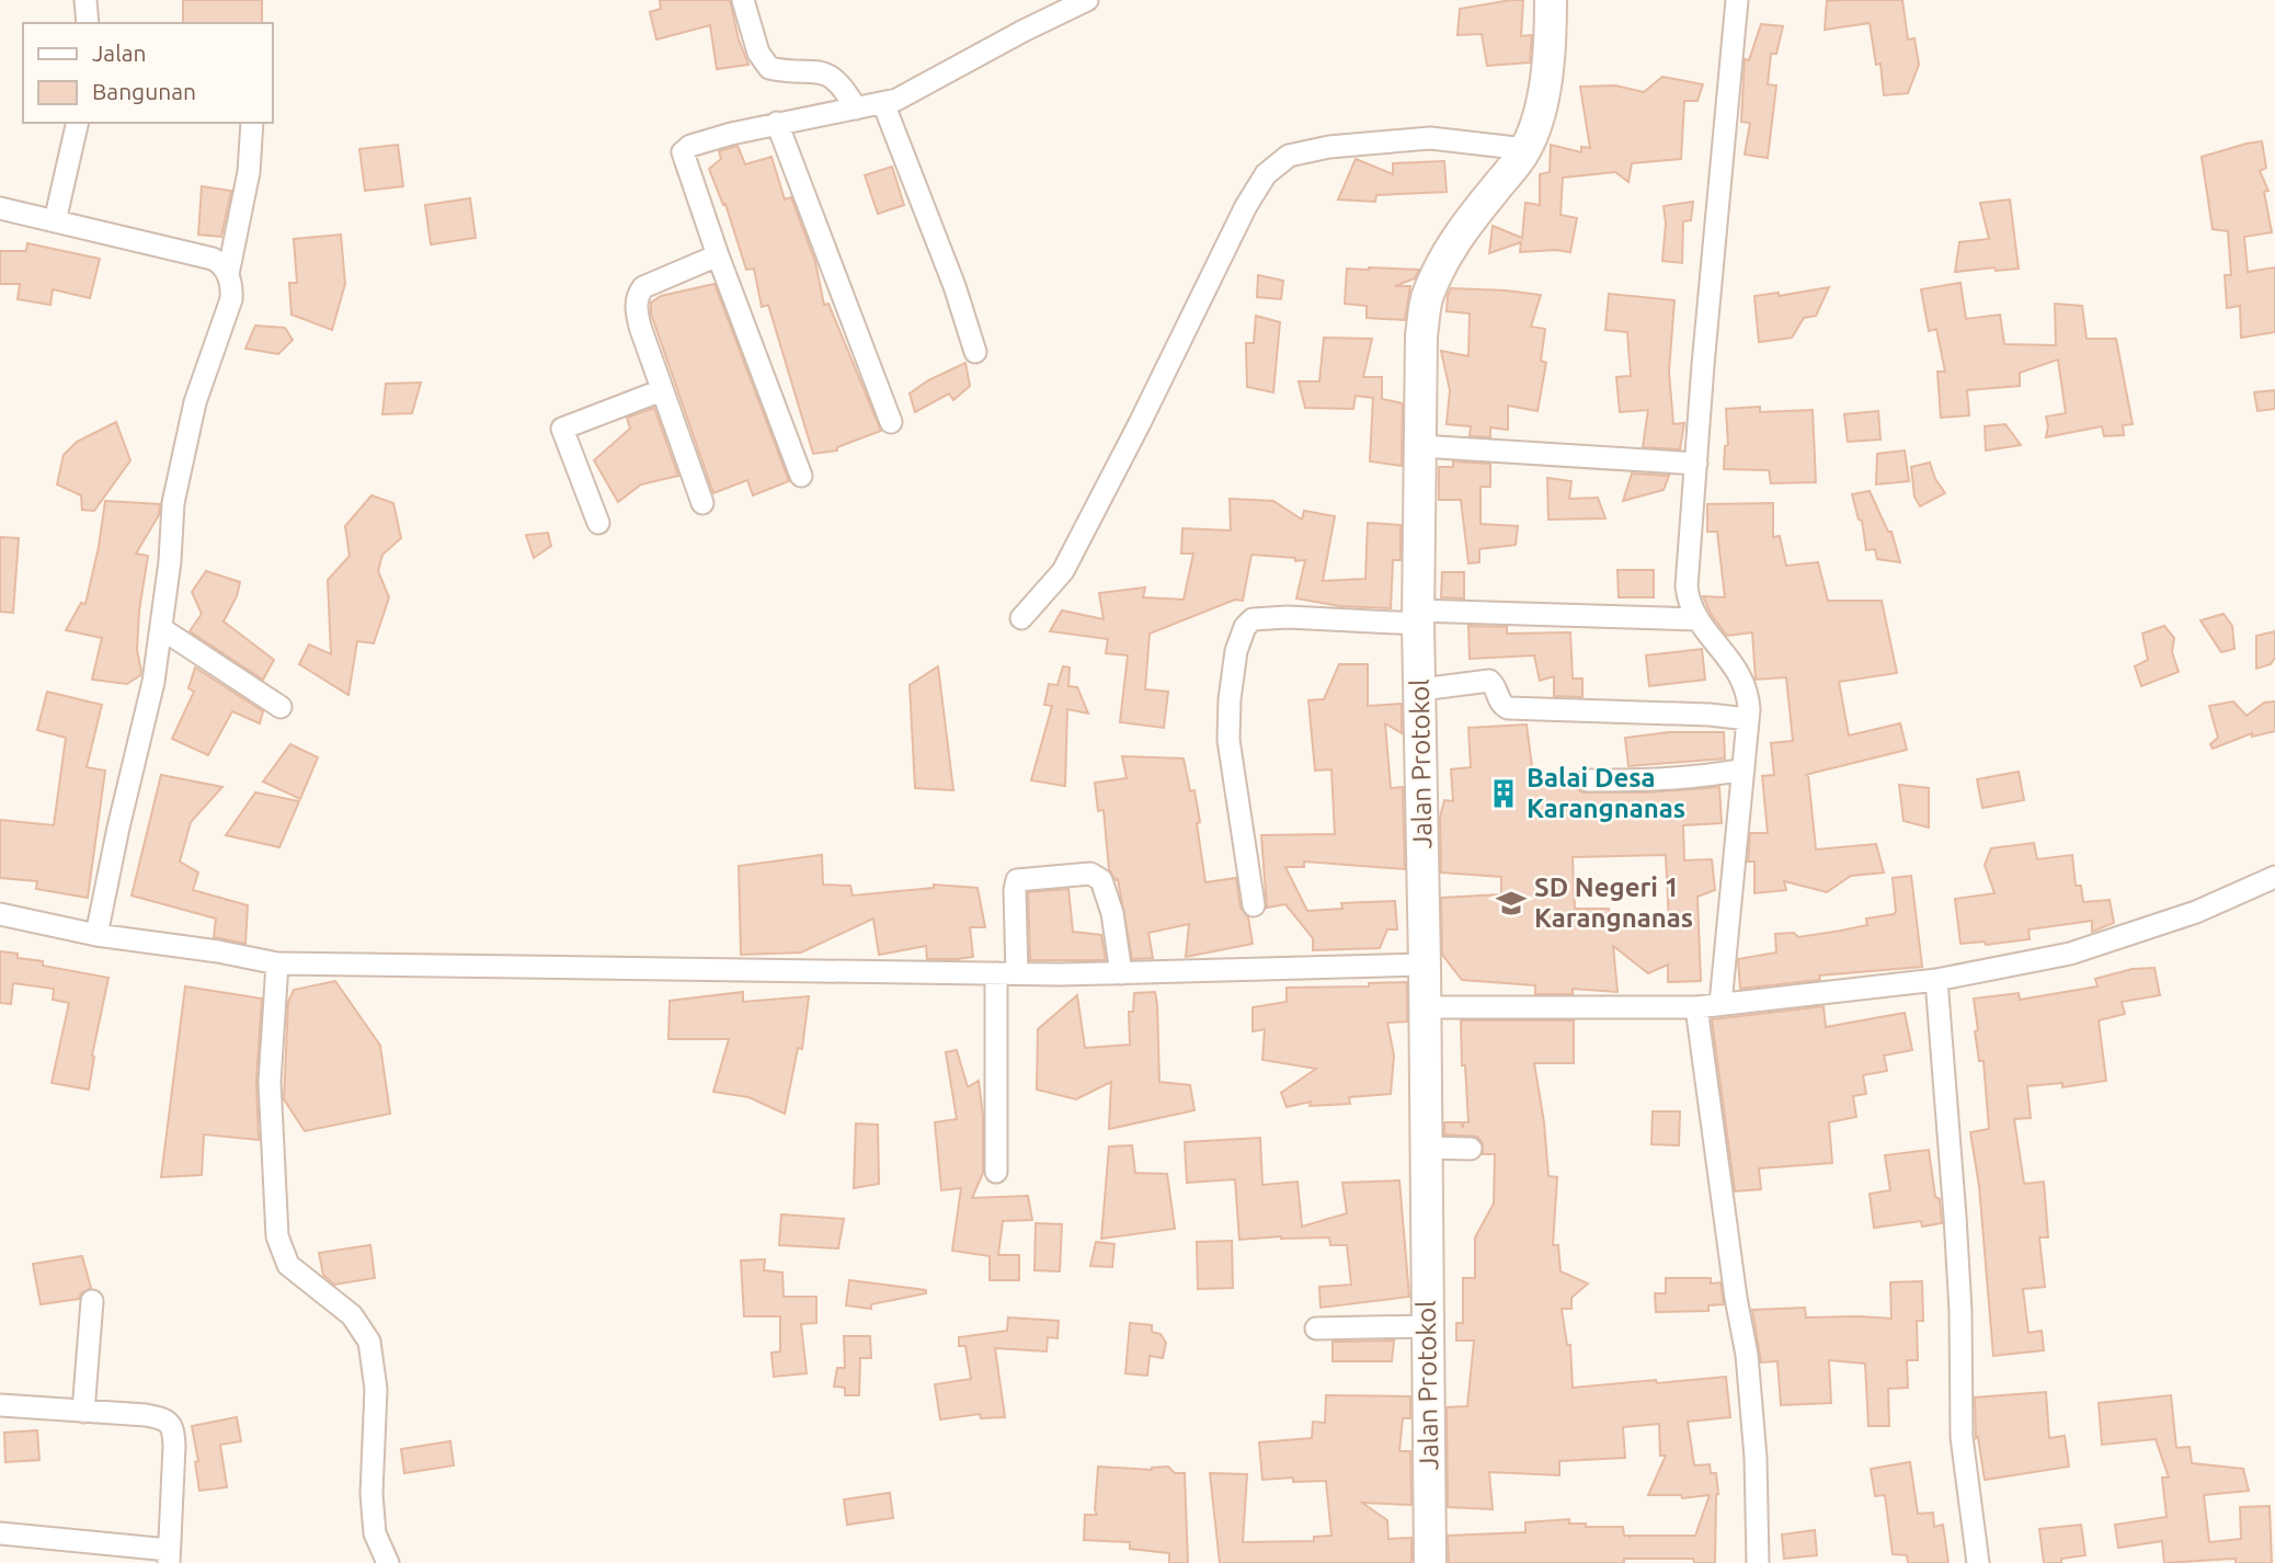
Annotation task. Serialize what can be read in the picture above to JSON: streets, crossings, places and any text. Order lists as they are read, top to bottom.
{
  "streets": {
    "street": ["Jalan Protokol"]
  },
  "places": {
    "building": ["Balai Desa Karangnanas"],
    "school or university": ["SD Negeri 1 Karangnanas"]
  },
  "legend": ["Jalan", "Bangunan"]
}
